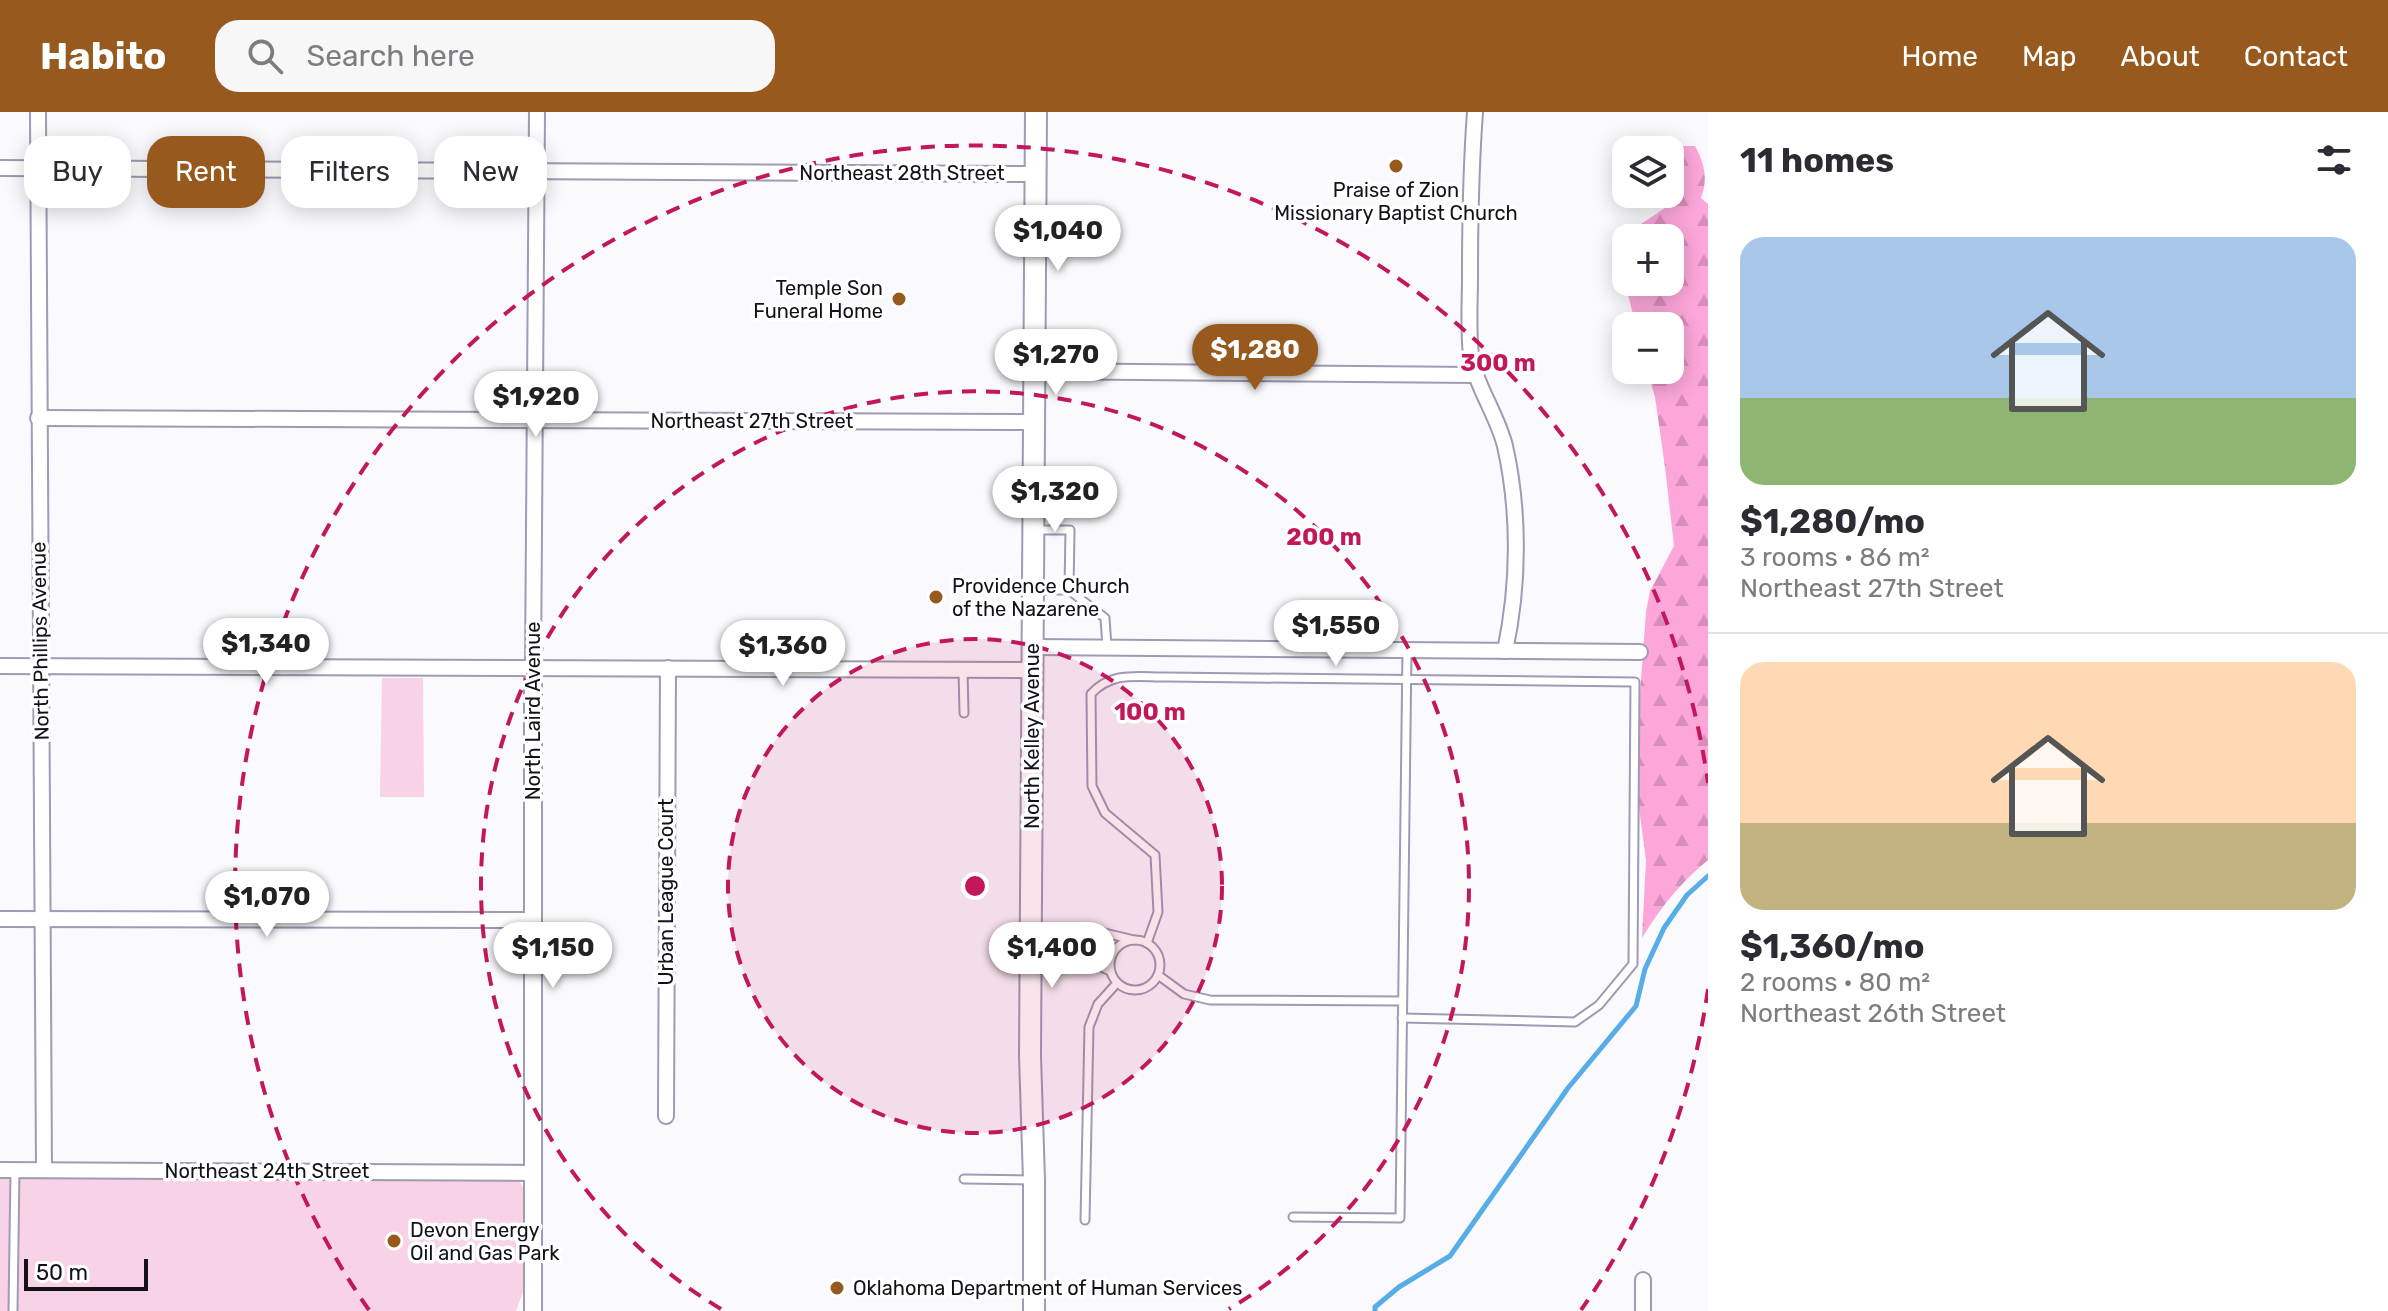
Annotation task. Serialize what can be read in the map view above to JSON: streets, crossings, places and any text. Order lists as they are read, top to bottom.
{
  "streets": {
    "main road": ["North Kelley Avenue"],
    "street": [
      "Northeast 28th Street",
      "Northeast 27th Street",
      "North Phillips Avenue",
      "North Laird Avenue",
      "Urban League Court",
      "Northeast 24th Street"
    ]
  },
  "crossings": [
    ["Northeast 28th Street", "North Kelley Avenue"],
    ["Northeast 27th Street", "North Phillips Avenue"],
    ["Northeast 27th Street", "North Laird Avenue"],
    ["Northeast 27th Street", "North Kelley Avenue"],
    ["North Phillips Avenue", "Northeast 24th Street"],
    ["North Laird Avenue", "Northeast 24th Street"]
  ],
  "places": [
    "Praise of Zion Missionary Baptist Church",
    "Temple Son Funeral Home",
    "Providence Church of the Nazarene",
    "Devon Energy Oil and Gas Park",
    "Oklahoma Department of Human Services"
  ],
  "scale_bar": "50 m",
  "page": {
    "header": "Habito",
    "search": "Search here",
    "nav": [
      "Home",
      "Map",
      "About",
      "Contact"
    ],
    "heading": "11 homes",
    "map_buttons": ["+", "−"],
    "chip": [
      "Buy",
      "Rent",
      "Filters",
      "New"
    ],
    "price": [
      "$1,040",
      "$1,280",
      "$1,270",
      "$1,920",
      "$1,320",
      "$1,550",
      "$1,340",
      "$1,360",
      "$1,070",
      "$1,150",
      "$1,400"
    ],
    "list": [
      {
        "name": "$1,280/mo",
        "note": "3 rooms · 86 m² · Northeast 27th Street"
      },
      {
        "name": "$1,360/mo",
        "note": "2 rooms · 80 m² · Northeast 26th Street"
      }
    ],
    "scale": "50 m"
  },
  "rings": ["300 m", "200 m", "100 m"]
}
